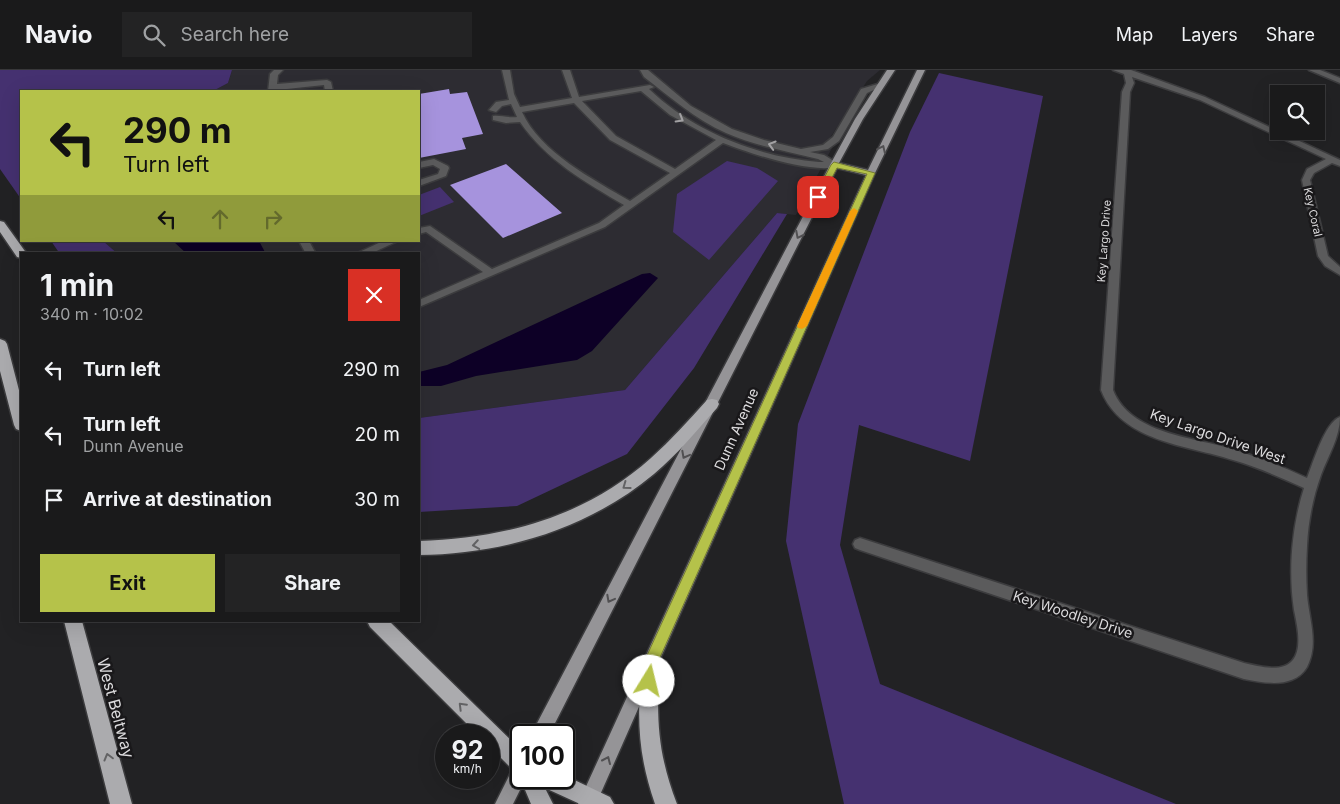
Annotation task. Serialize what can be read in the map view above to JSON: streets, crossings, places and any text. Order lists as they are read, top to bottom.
{
  "streets": {
    "highway": ["West Beltway"],
    "main road": ["Dunn Avenue"],
    "street": [
      "Key Coral",
      "Key Largo Drive",
      "Key Largo Drive West",
      "Key Woodley Drive"
    ]
  },
  "crossings": [
    ["Key Largo Drive", "Key Largo Drive West"],
    ["Key Largo Drive West", "Key Woodley Drive"]
  ],
  "one_way": ["West Beltway"],
  "page": {
    "header": "Navio",
    "search": "Search here",
    "nav": ["Map", "Layers", "Share"],
    "turn": ["290 m", "Turn left"],
    "heading": ["1 min", "340 m · 10:02"],
    "list": [
      {
        "name": "Turn left",
        "value": "290 m"
      },
      {
        "name": "Turn left",
        "note": "Dunn Avenue",
        "value": "20 m"
      },
      {
        "name": "Arrive at destination",
        "value": "30 m"
      }
    ],
    "buttons": ["Exit", "Share"],
    "speed": "92 km/h",
    "limit": "100"
  }
}
